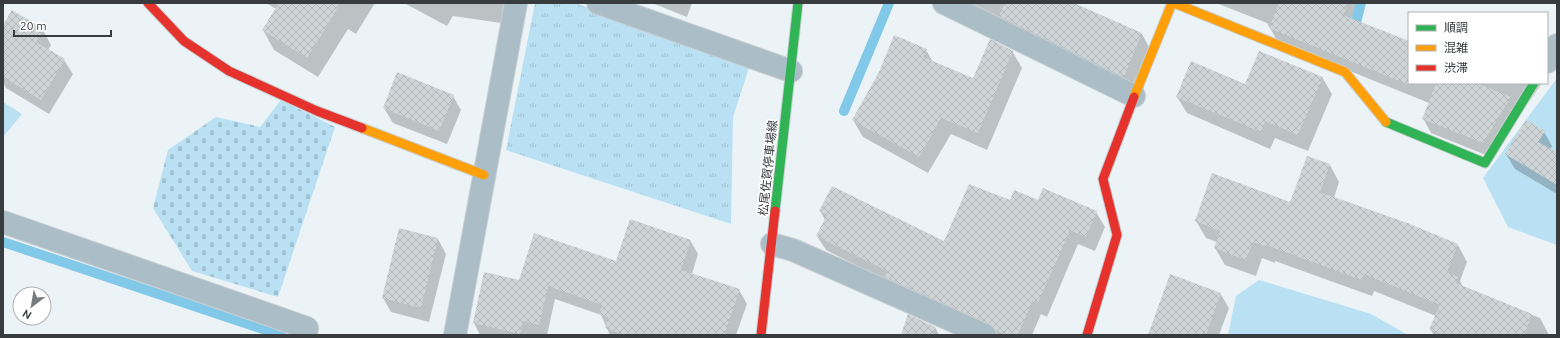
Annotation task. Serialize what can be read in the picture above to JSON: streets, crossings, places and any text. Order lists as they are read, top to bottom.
{
  "streets": {
    "street": ["松尾佐賀停車場線"]
  },
  "legend": ["順調", "混雑", "渋滞"],
  "scale_bar": "20 m",
  "north": "bottom left"
}
